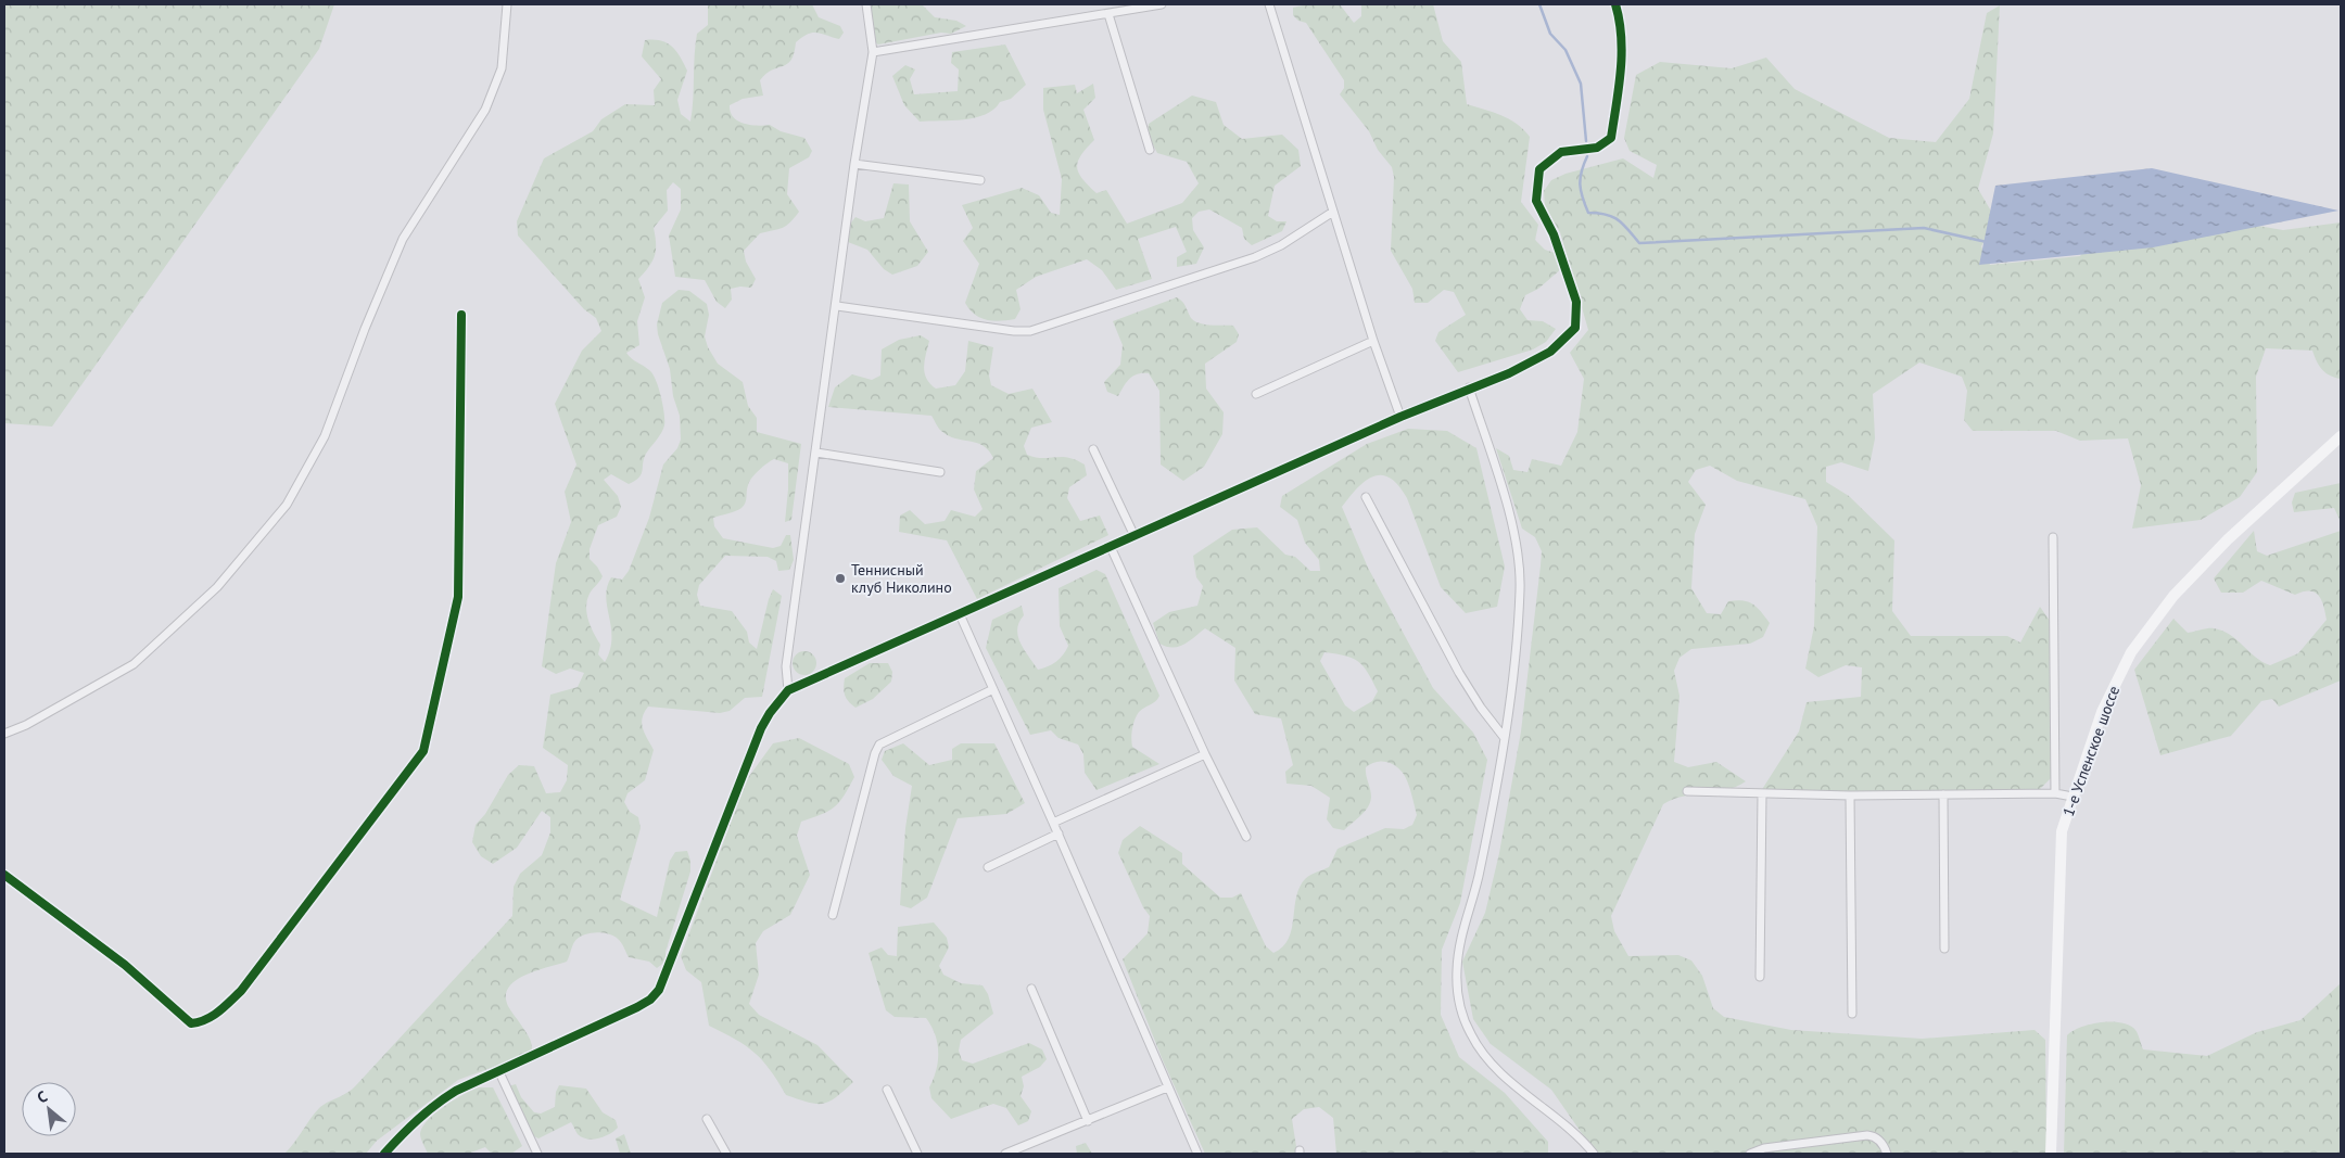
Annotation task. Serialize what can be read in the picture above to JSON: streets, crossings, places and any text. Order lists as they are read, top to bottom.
{
  "streets": {
    "main road": ["1-е Успенское шоссе"]
  },
  "places": ["Теннисный клуб Николино"],
  "north": "top left"
}
